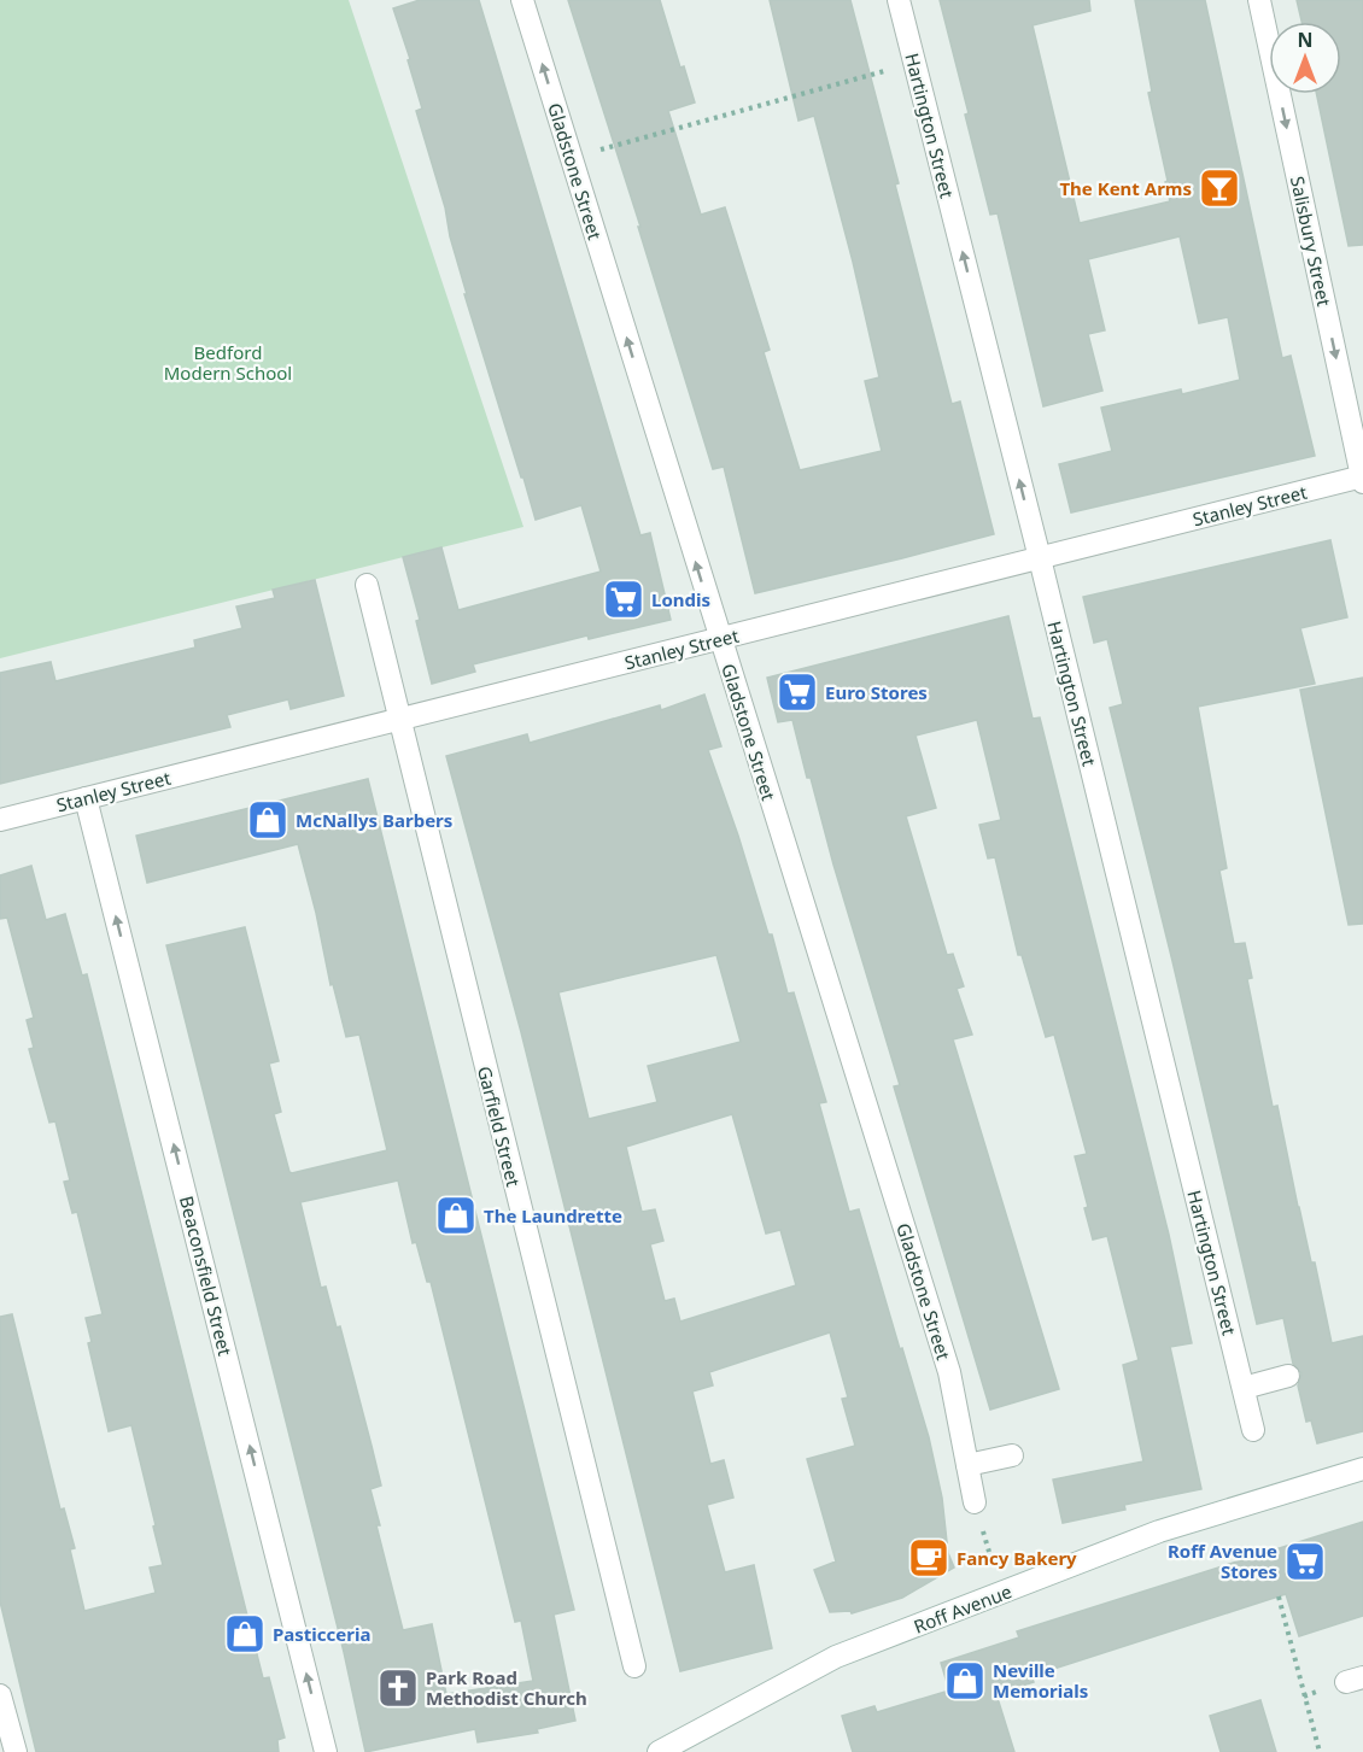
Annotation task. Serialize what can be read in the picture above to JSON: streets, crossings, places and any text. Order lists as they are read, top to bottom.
{
  "streets": {
    "street": [
      "Hartington Street",
      "Gladstone Street",
      "Salisbury Street",
      "Stanley Street",
      "Garfield Street",
      "Beaconsfield Street",
      "Roff Avenue"
    ]
  },
  "crossings": [
    ["Hartington Street", "Stanley Street"],
    ["Gladstone Street", "Stanley Street"],
    ["Salisbury Street", "Stanley Street"],
    ["Stanley Street", "Garfield Street"],
    ["Stanley Street", "Beaconsfield Street"]
  ],
  "one_way": ["Gladstone Street", "Salisbury Street", "Beaconsfield Street"],
  "parks": ["Bedford Modern School"],
  "places": {
    "bar": ["The Kent Arms"],
    "supermarket": ["Londis", "Euro Stores", "Roff Avenue Stores"],
    "shop": [
      "McNallys Barbers",
      "The Laundrette",
      "Pasticceria",
      "Neville Memorials"
    ],
    "cafe": ["Fancy Bakery"],
    "church": ["Park Road Methodist Church"]
  },
  "north": "top"
}
